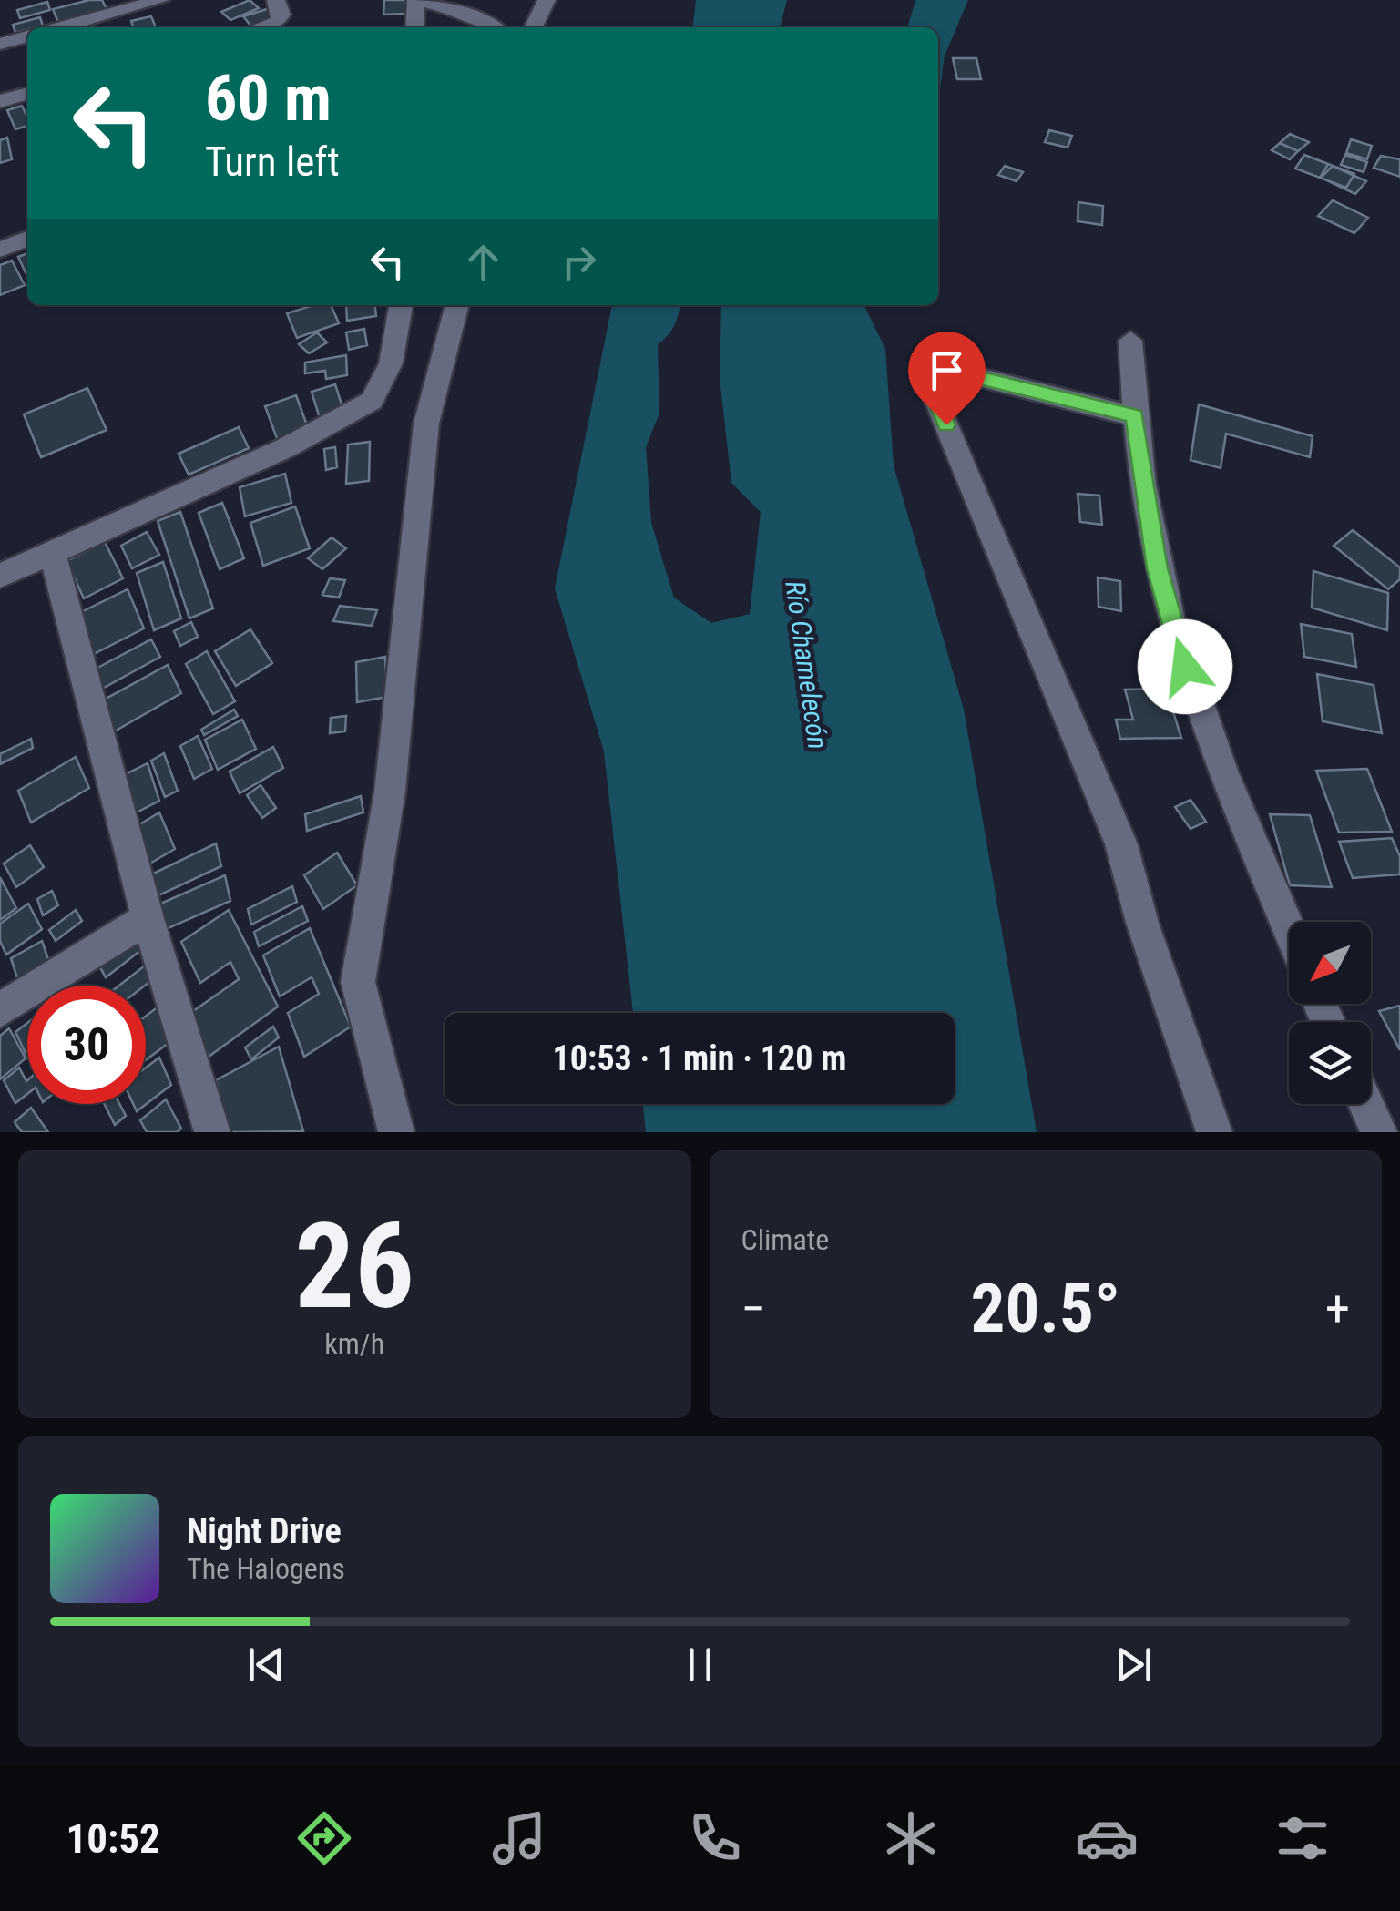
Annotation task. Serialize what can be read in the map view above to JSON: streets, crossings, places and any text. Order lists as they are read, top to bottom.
{
  "water": ["Río Chamelecón"],
  "north": "bottom left",
  "page": {
    "turn": ["60 m", "Turn left"],
    "limit": "30",
    "trip": "10:53 · 1 min · 120 m",
    "tile": [
      ["26", "km/h"],
      "Climate"
    ],
    "heat": ["−", "20.5°", "+"],
    "song": ["Night Drive", "The Halogens"],
    "tabs": "10:52"
  }
}
